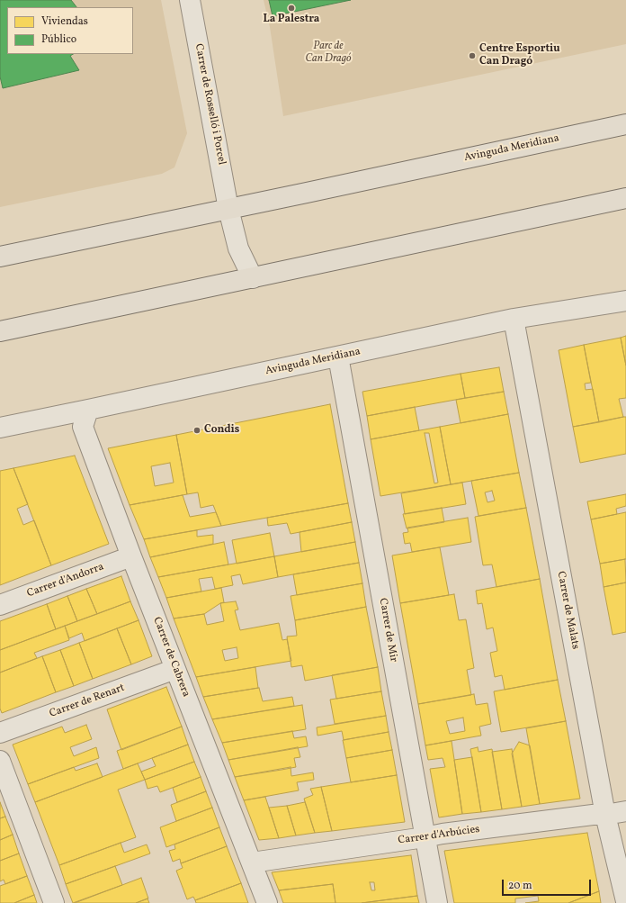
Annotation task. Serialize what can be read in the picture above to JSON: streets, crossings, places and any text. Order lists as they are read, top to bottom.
{
  "streets": {
    "main road": ["Avinguda Meridiana"],
    "street": [
      "Carrer de Rosselló i Porcel",
      "Carrer d'Andorra",
      "Carrer de Malats",
      "Carrer de Mir",
      "Carrer de Cabrera",
      "Carrer de Renart",
      "Carrer d'Arbúcies"
    ]
  },
  "crossings": [
    ["Carrer de Rosselló i Porcel", "Avinguda Meridiana"],
    ["Avinguda Meridiana", "Carrer de Malats"],
    ["Avinguda Meridiana", "Carrer de Mir"],
    ["Avinguda Meridiana", "Carrer de Cabrera"],
    ["Carrer d'Andorra", "Carrer de Cabrera"],
    ["Carrer de Malats", "Carrer d'Arbúcies"],
    ["Carrer de Mir", "Carrer d'Arbúcies"],
    ["Carrer de Cabrera", "Carrer de Renart"],
    ["Carrer de Cabrera", "Carrer d'Arbúcies"]
  ],
  "parks": ["Parc de Can Dragó"],
  "places": ["La Palestra", "Centre Esportiu Can Dragó", "Condis"],
  "legend": ["Viviendas", "Público"],
  "scale_bar": "20 m"
}
